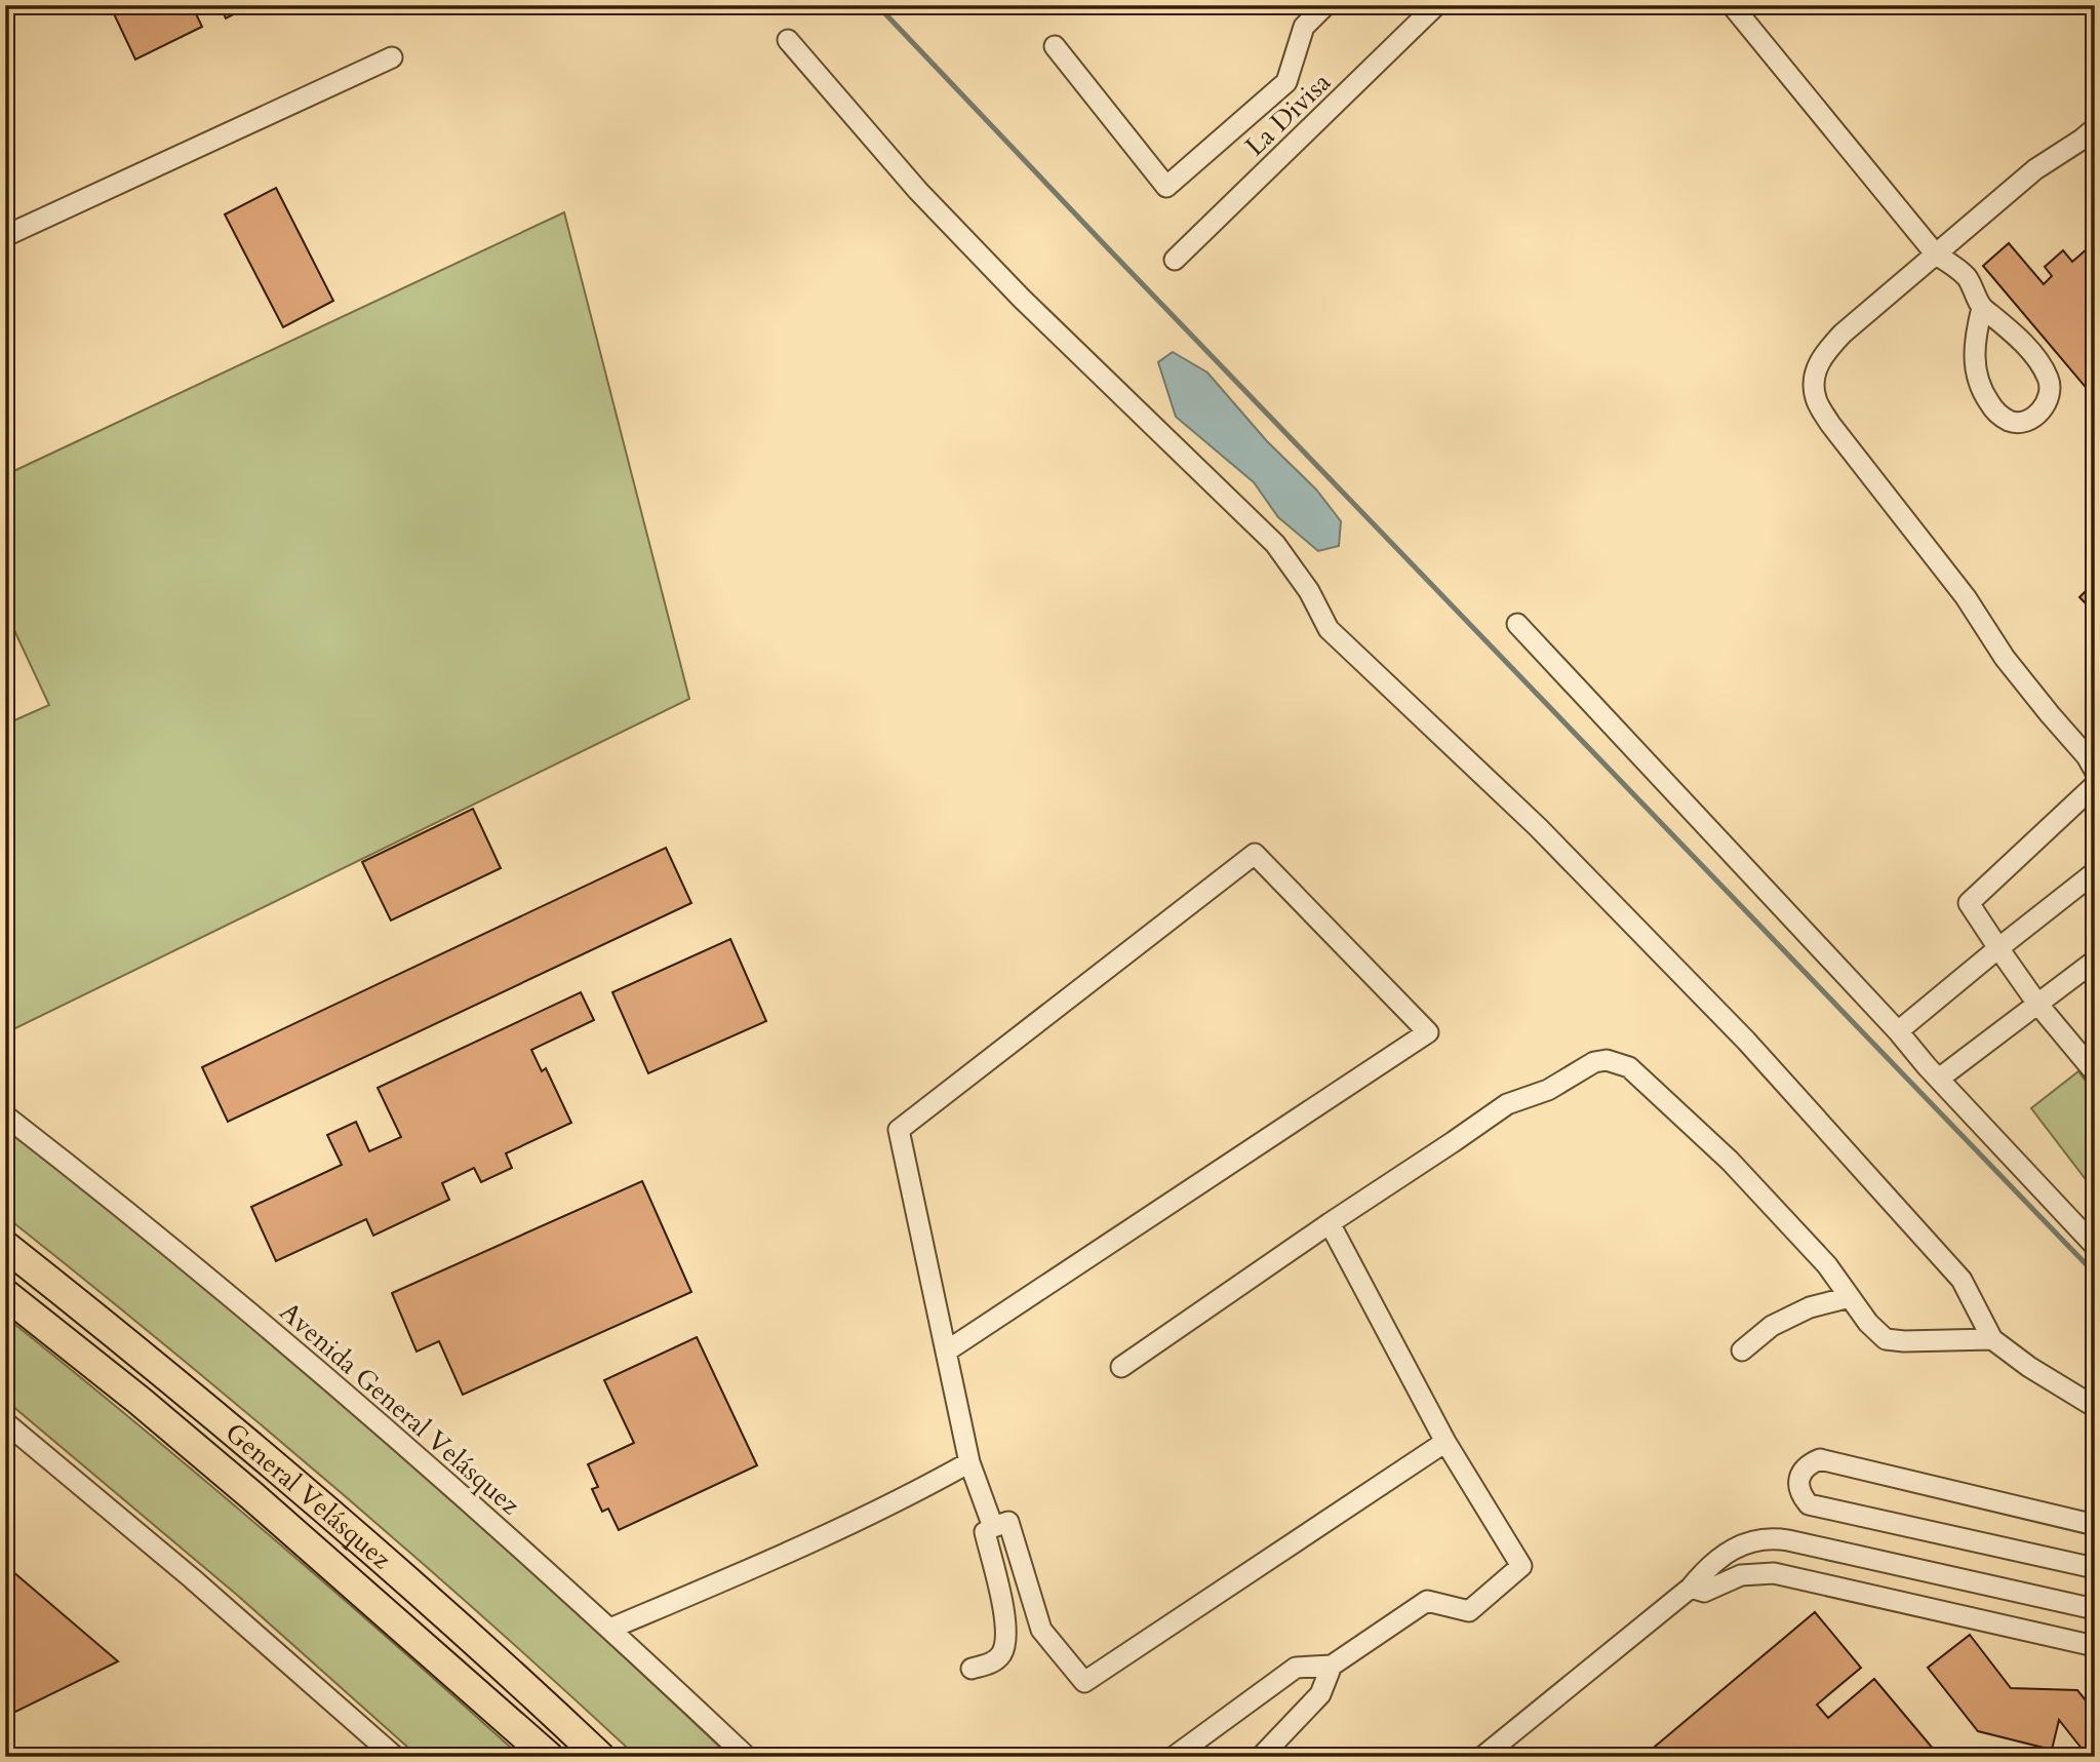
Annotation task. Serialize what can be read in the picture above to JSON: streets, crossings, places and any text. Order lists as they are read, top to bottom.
{
  "streets": {
    "highway": ["General Velásquez"],
    "street": ["La Divisa", "Avenida General Velásquez"]
  }
}
